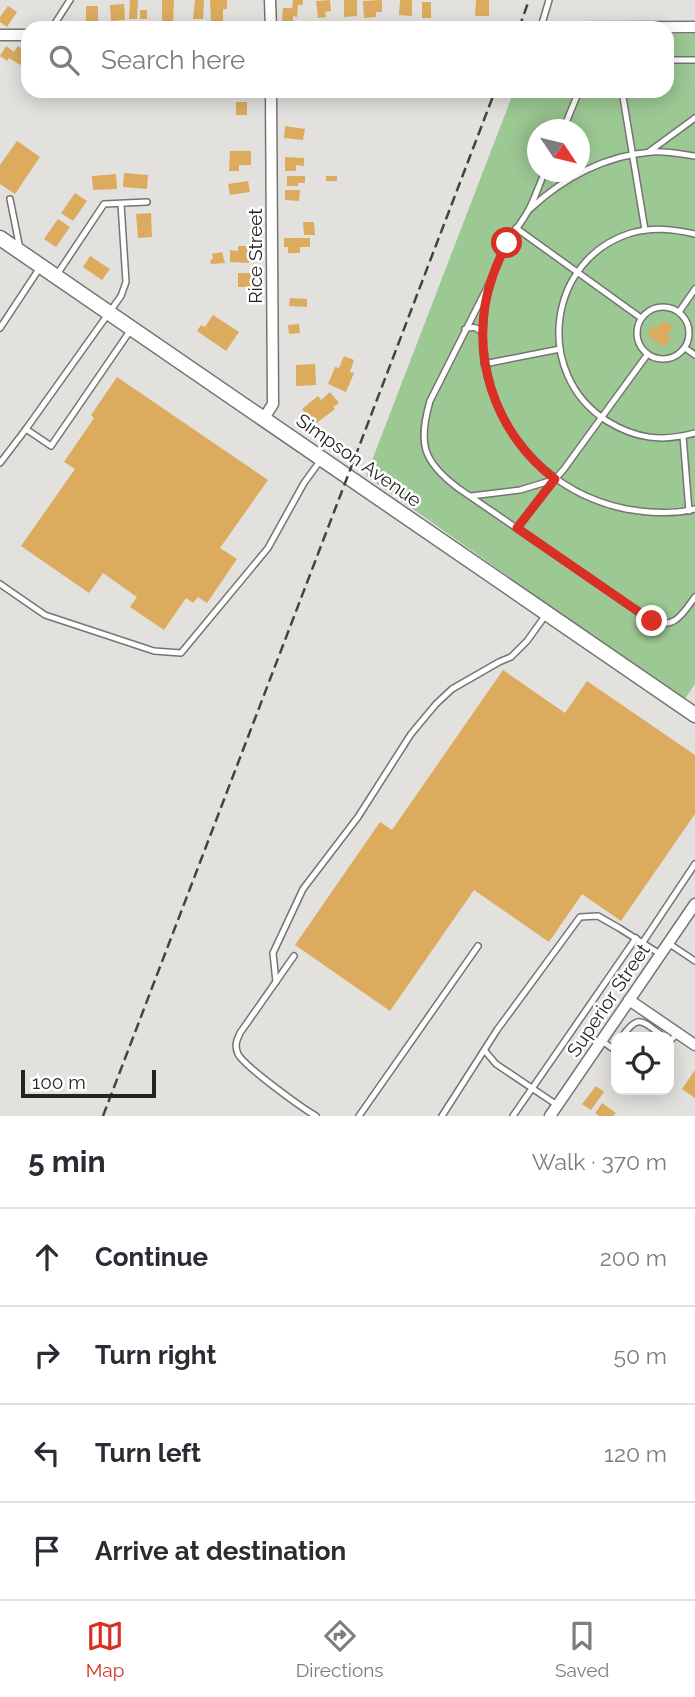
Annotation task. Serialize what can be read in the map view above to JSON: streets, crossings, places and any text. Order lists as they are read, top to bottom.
{
  "streets": {
    "street": ["Rice Street", "Simpson Avenue", "Superior Street"]
  },
  "crossings": [
    ["Rice Street", "Simpson Avenue"]
  ],
  "scale_bar": "100 m",
  "north": "bottom right",
  "page": {
    "search": "Search here",
    "scale": "100 m",
    "heading": ["5 min", "Walk · 370 m"],
    "list": [
      ["Continue", "200 m"],
      ["Turn right", "50 m"],
      ["Turn left", "120 m"],
      "Arrive at destination"
    ],
    "nav": ["Map", "Directions", "Saved"]
  }
}
